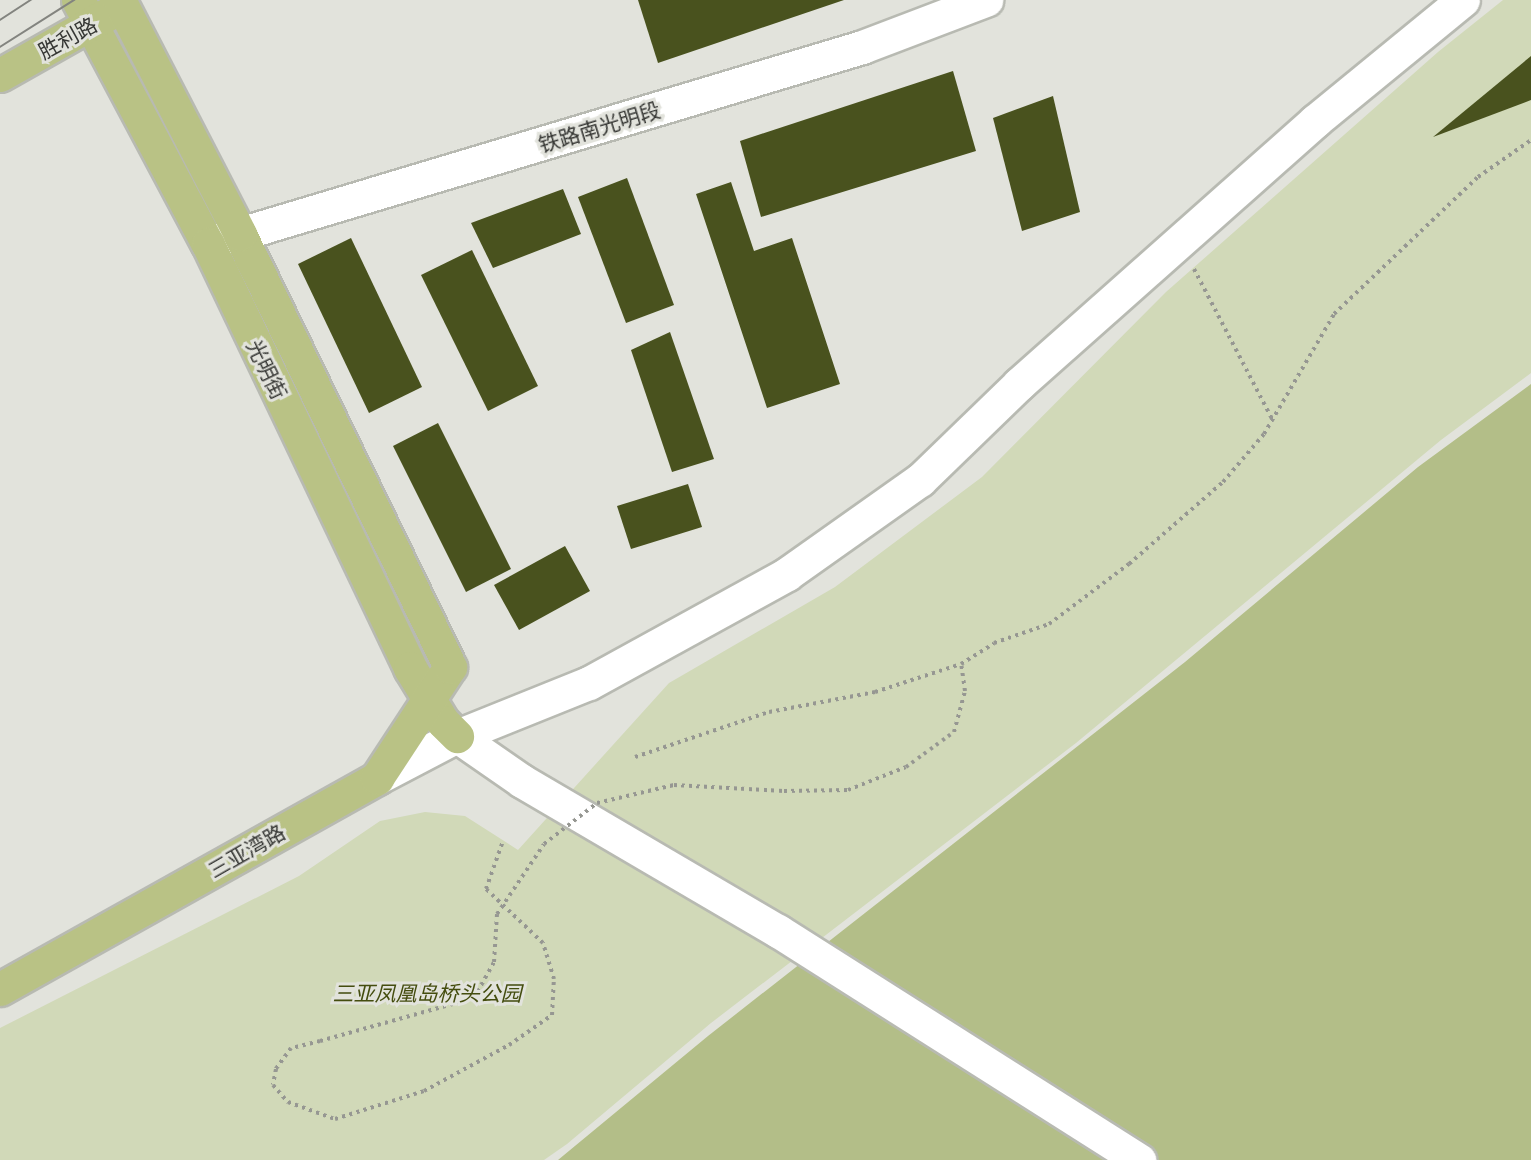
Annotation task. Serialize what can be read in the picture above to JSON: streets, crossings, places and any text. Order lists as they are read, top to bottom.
{
  "streets": {
    "main road": ["胜利路", "光明街", "三亚湾路"],
    "street": ["铁路南光明段"]
  },
  "crossings": [
    ["胜利路", "光明街"],
    ["铁路南光明段", "光明街"],
    ["光明街", "三亚湾路"]
  ],
  "parks": ["三亚凤凰岛桥头公园"]
}
